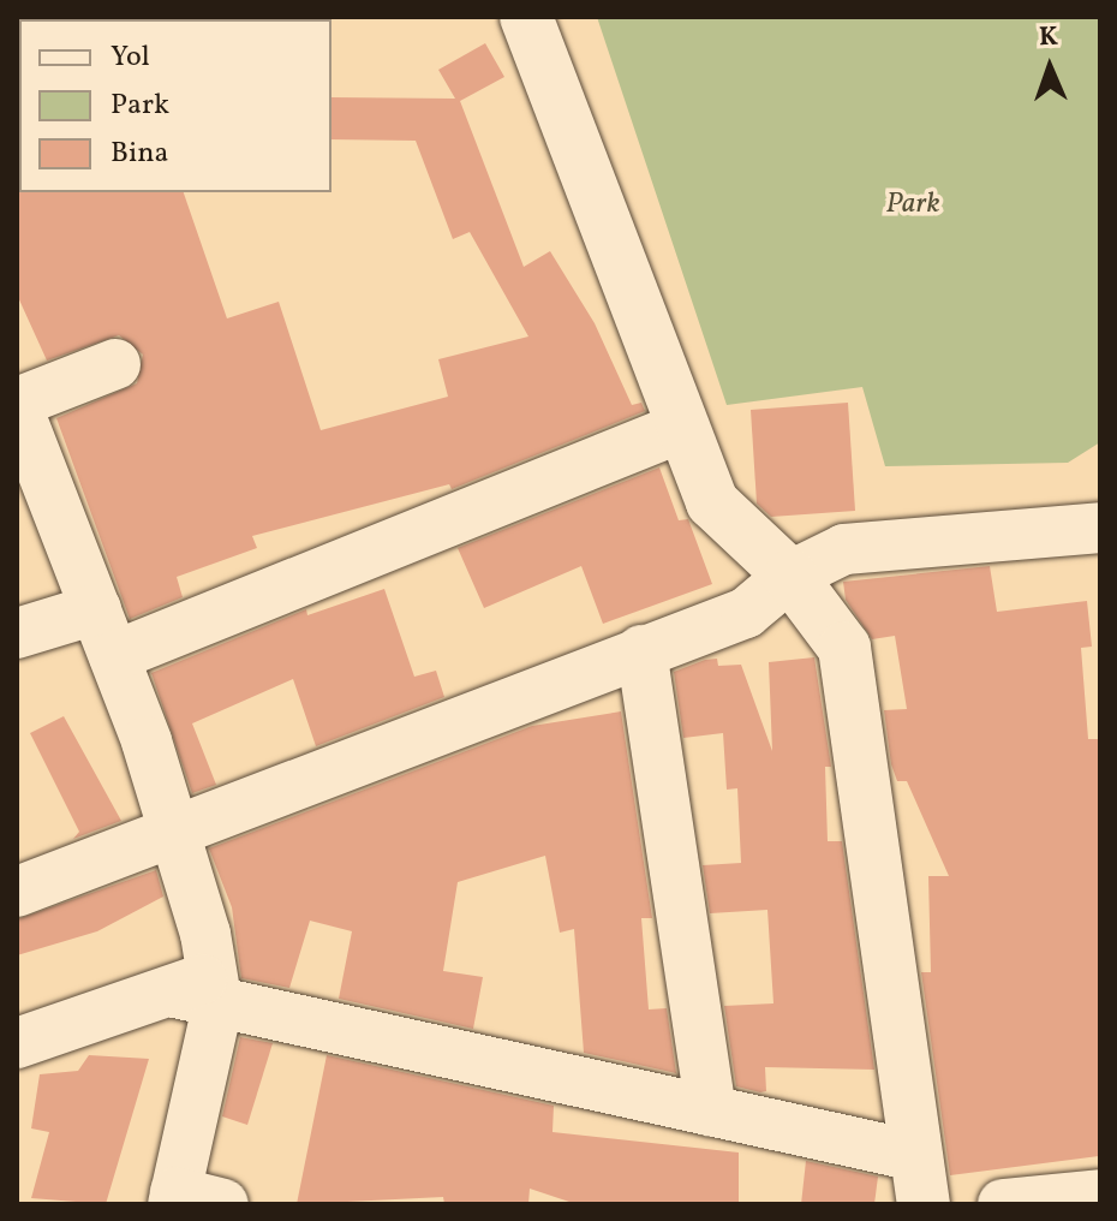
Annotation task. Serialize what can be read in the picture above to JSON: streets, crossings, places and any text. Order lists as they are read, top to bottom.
{
  "parks": ["Park"],
  "legend": ["Yol", "Park", "Bina"],
  "north": "top"
}
